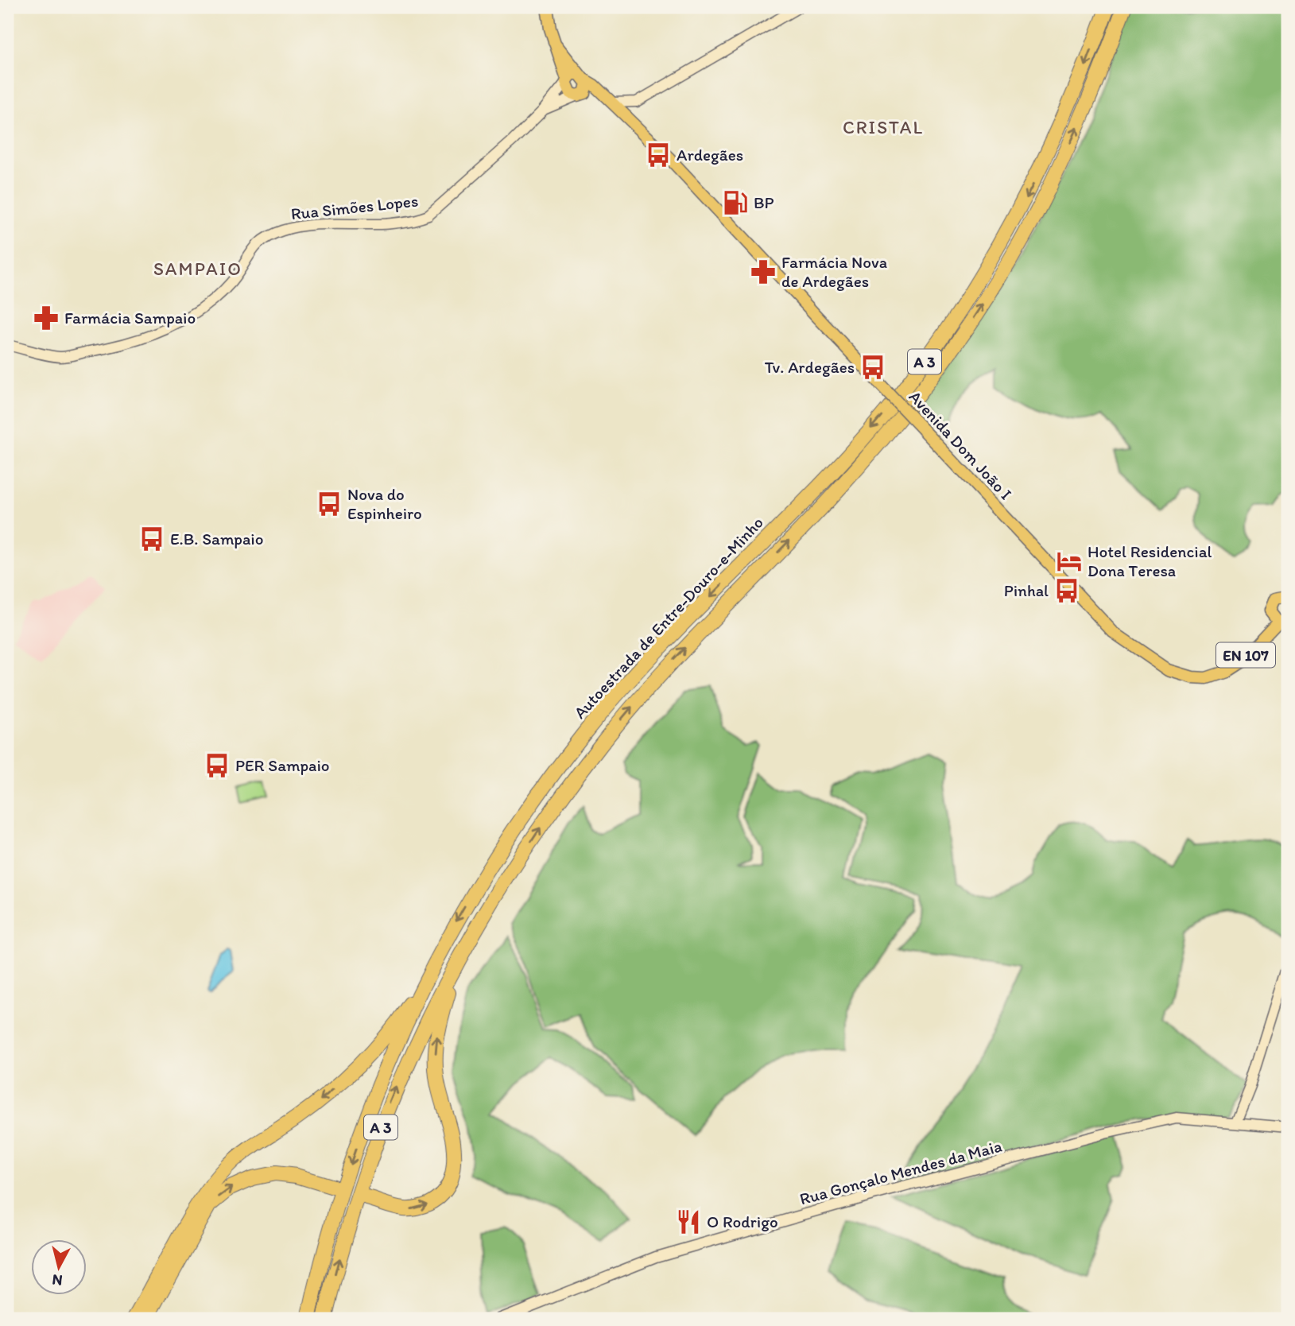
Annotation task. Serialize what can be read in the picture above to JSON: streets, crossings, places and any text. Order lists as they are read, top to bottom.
{
  "streets": {
    "highway": ["A 3", "Autoestrada de Entre-Douro-e-Minho"],
    "main road": ["Avenida Dom João I", "EN 107"],
    "street": ["Rua Simões Lopes", "Rua Gonçalo Mendes da Maia"]
  },
  "crossings": [
    ["Rua Simões Lopes", "Avenida Dom João I"],
    ["Rua Simões Lopes", "EN 107"],
    ["Avenida Dom João I", "EN 107"]
  ],
  "districts": ["CRISTAL", "SAMPAIO"],
  "places": {
    "bus stop": [
      "Ardegães",
      "Tv. Ardegães",
      "Nova do Espinheiro",
      "E.B. Sampaio",
      "Pinhal",
      "PER Sampaio"
    ],
    "fuel station": ["BP"],
    "pharmacy": ["Farmácia Nova de Ardegães", "Farmácia Sampaio"],
    "hotel": ["Hotel Residencial Dona Teresa"],
    "restaurant": ["O Rodrigo"]
  },
  "north": "bottom"
}
